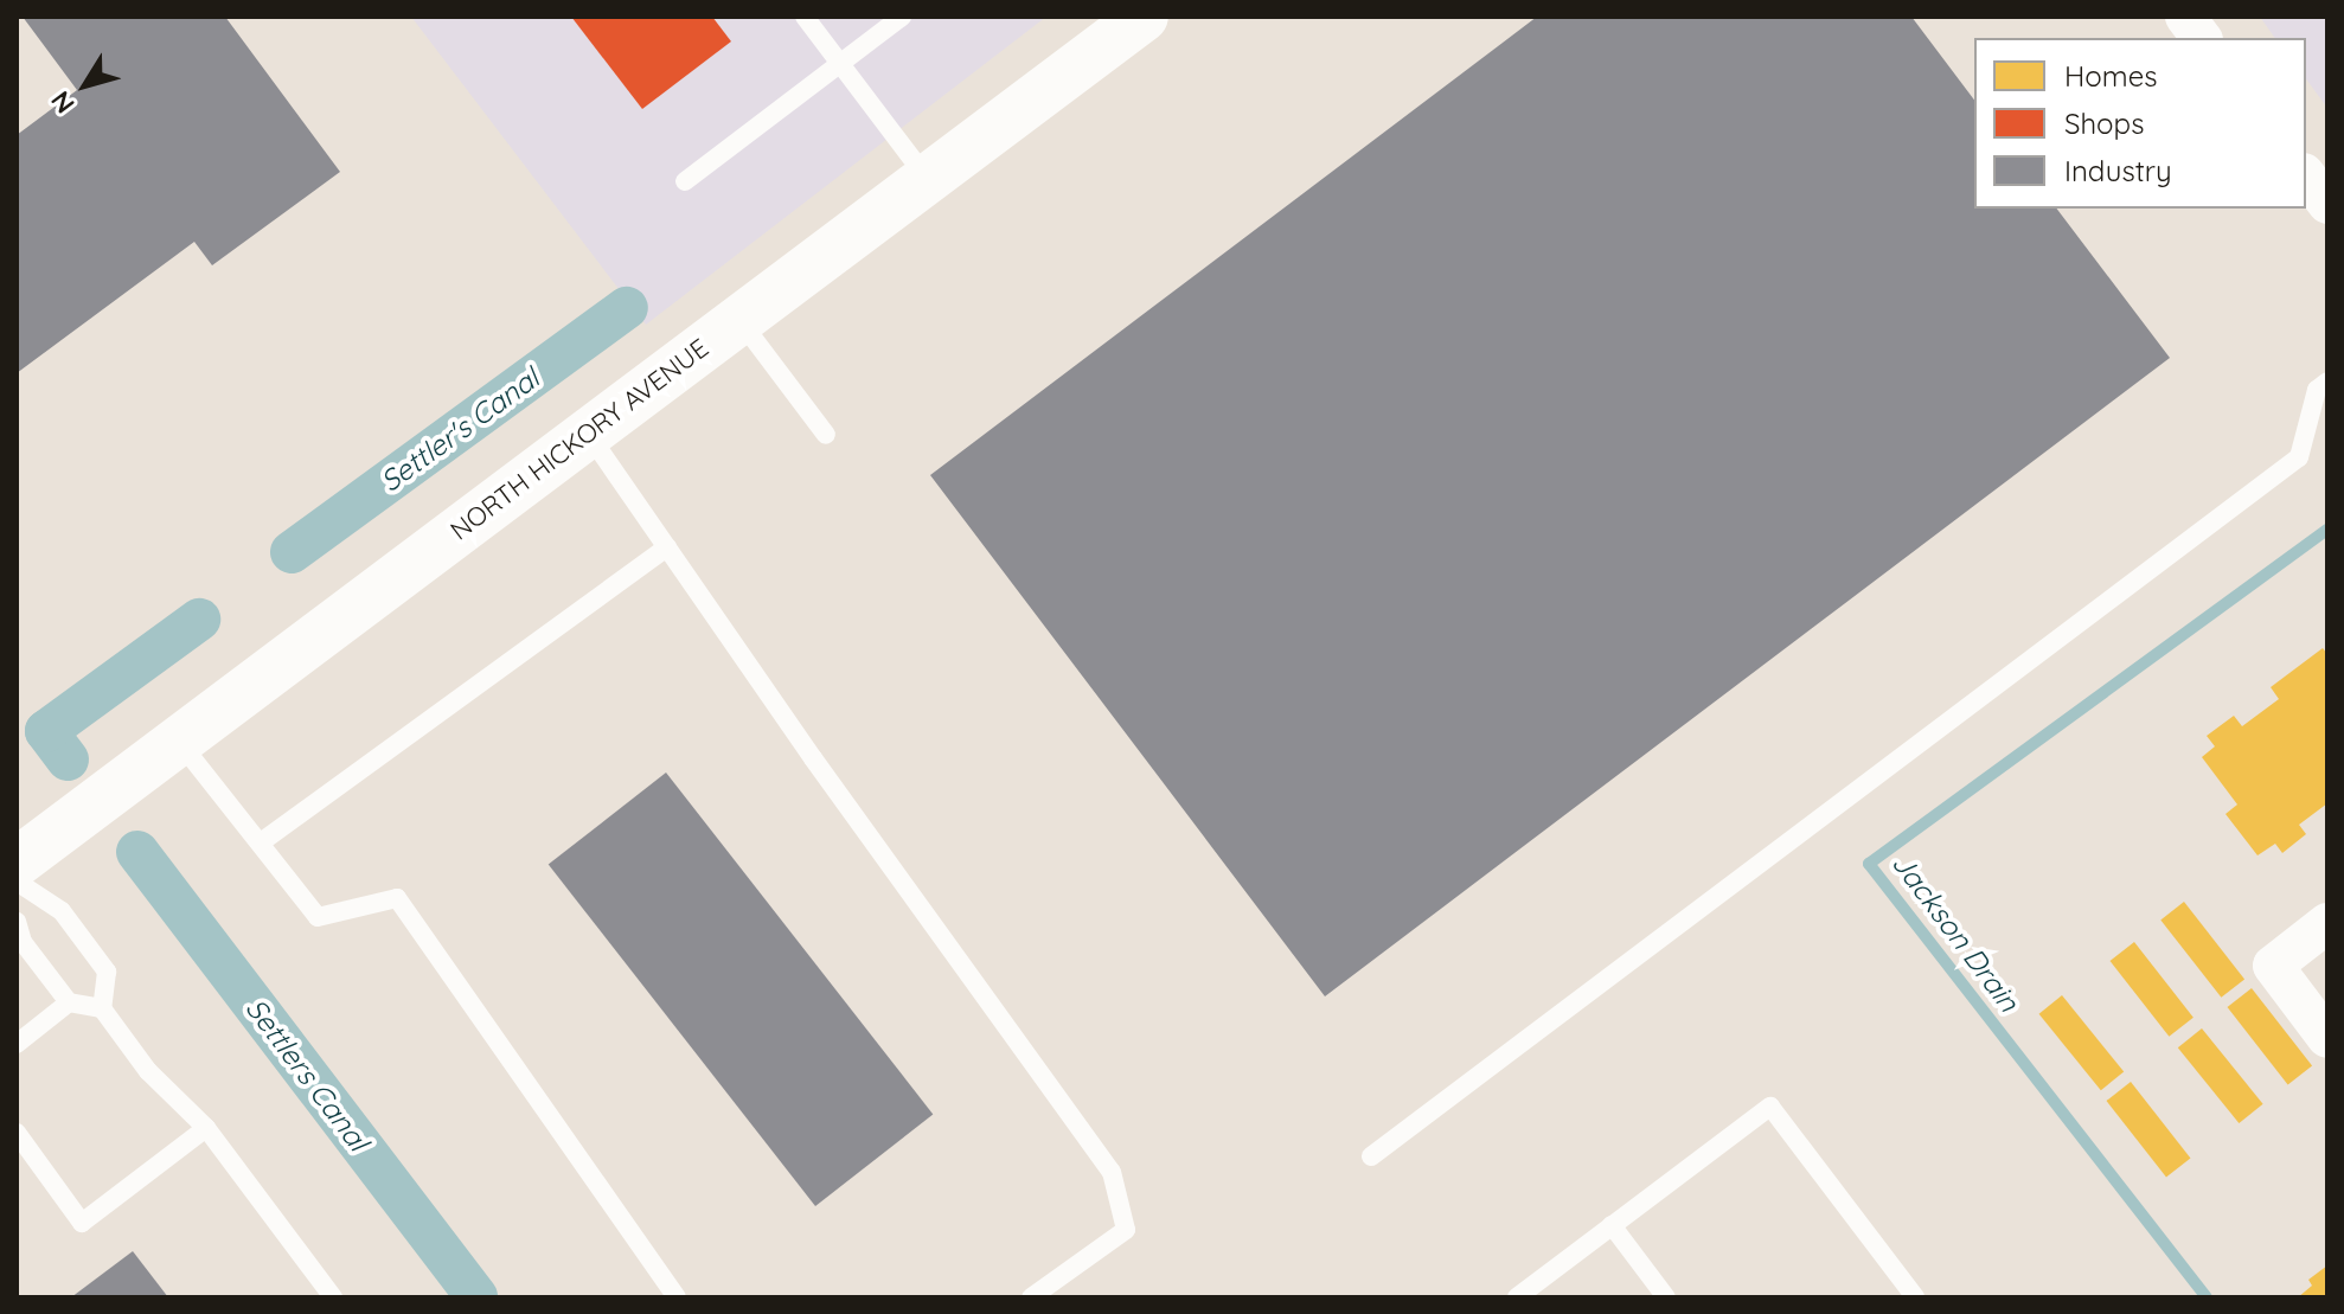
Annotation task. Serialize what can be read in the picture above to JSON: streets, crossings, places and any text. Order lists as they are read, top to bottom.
{
  "streets": {
    "street": ["NORTH HICKORY AVENUE"]
  },
  "water": ["Settler's Canal", "Jackson Drain", "Settlers Canal"],
  "legend": ["Homes", "Shops", "Industry"],
  "north": "bottom left"
}
